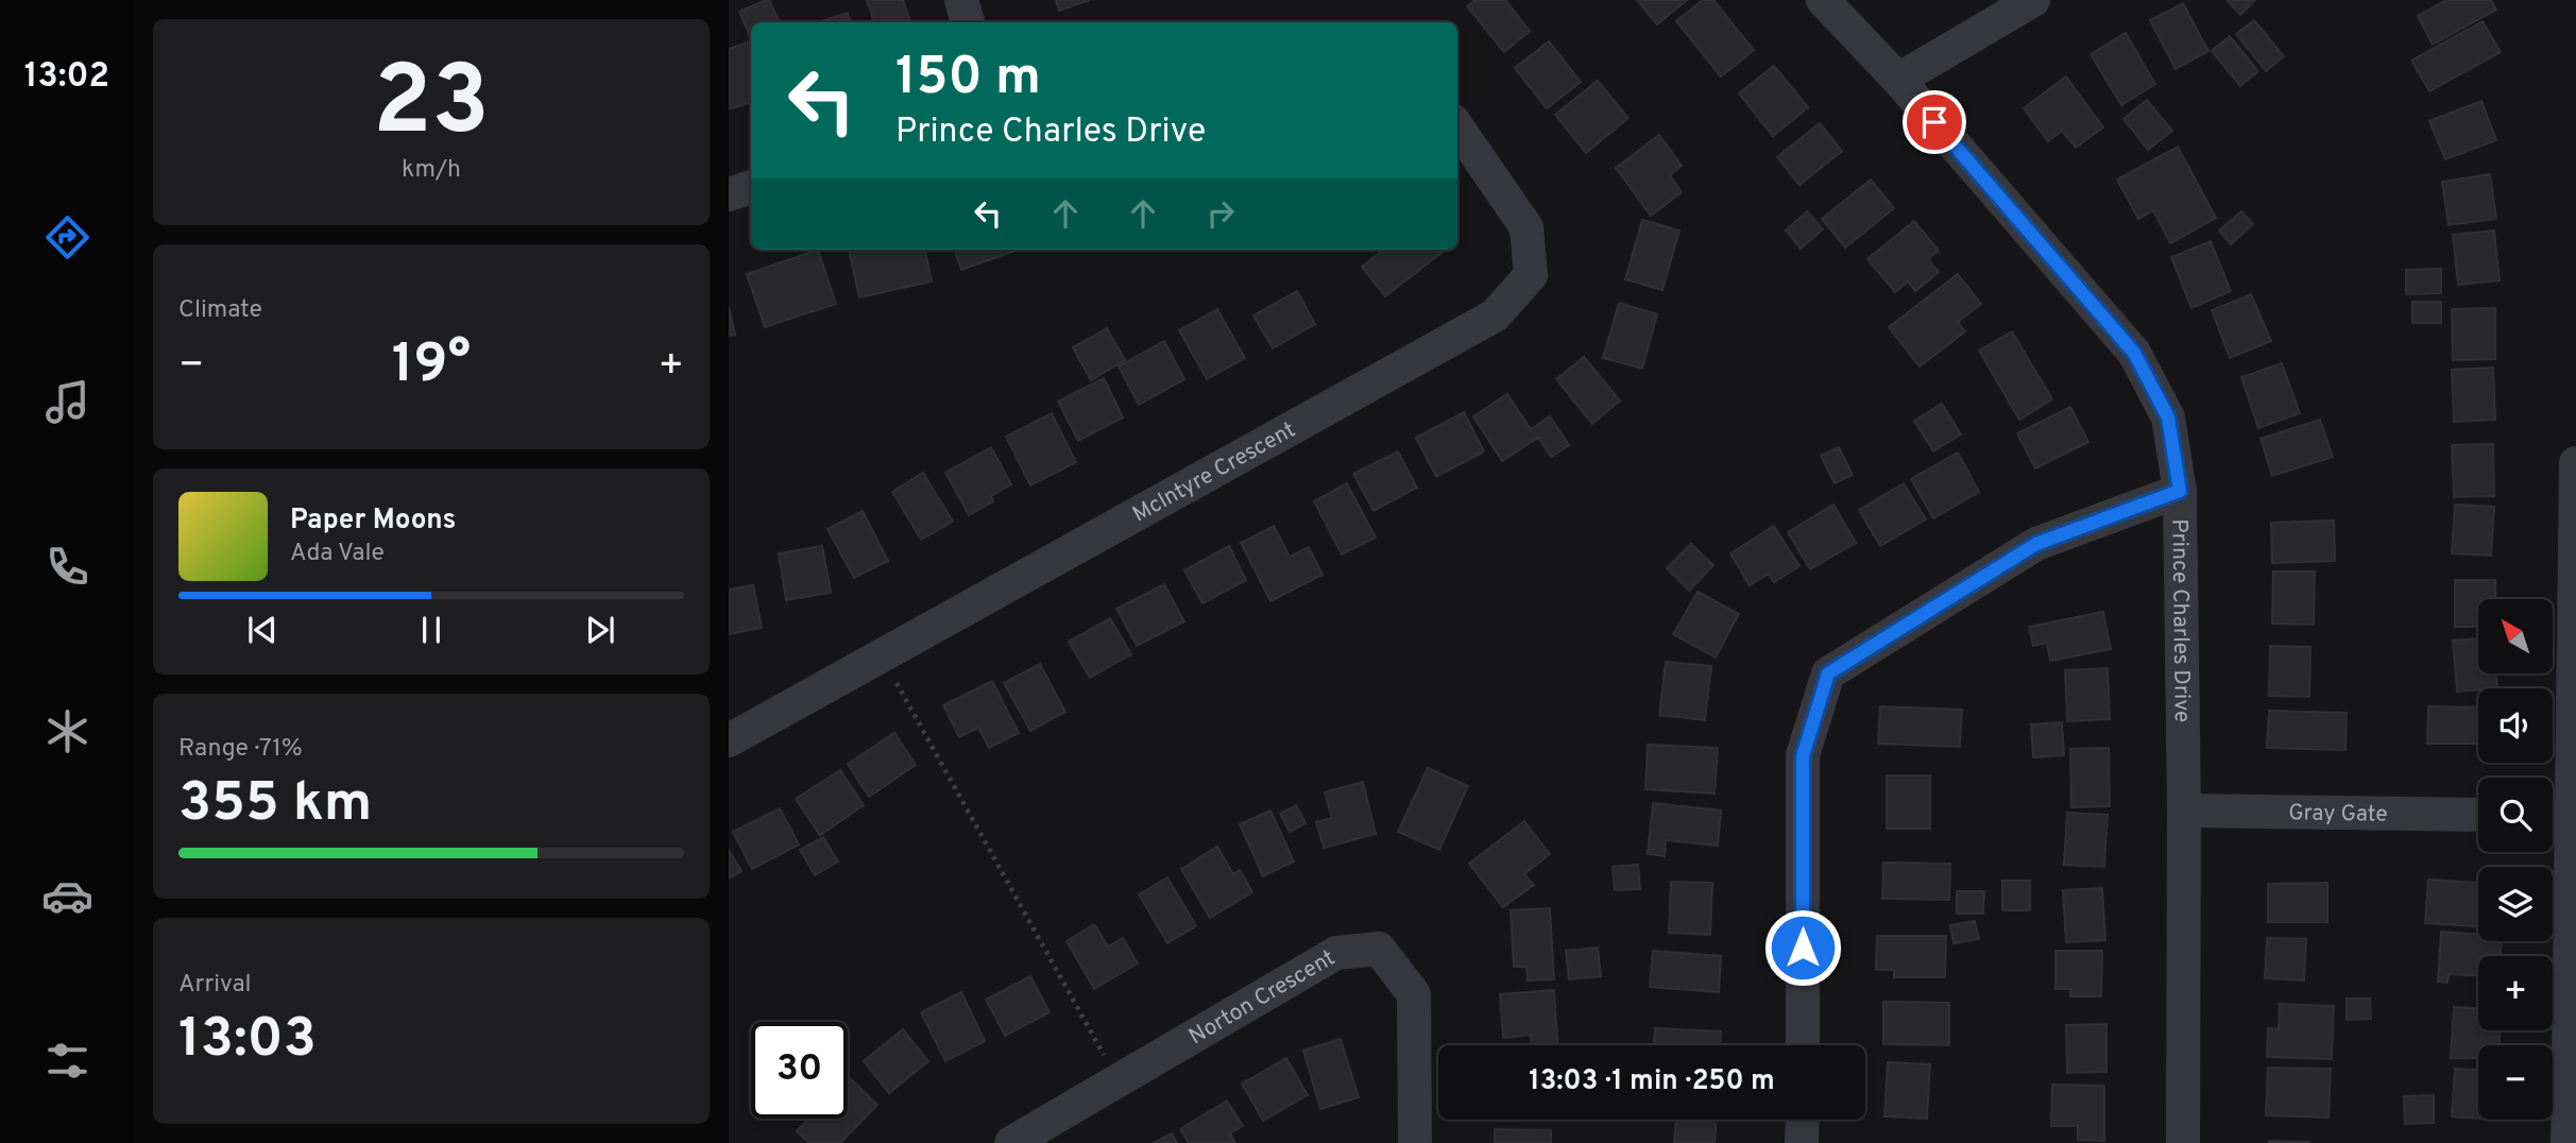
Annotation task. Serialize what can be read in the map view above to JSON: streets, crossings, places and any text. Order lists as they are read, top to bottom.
{
  "streets": {
    "street": [
      "McIntyre Crescent",
      "Prince Charles Drive",
      "Gray Gate",
      "Norton Crescent"
    ]
  },
  "crossings": [
    ["Prince Charles Drive", "Gray Gate"]
  ],
  "north": "top left",
  "page": {
    "tabs": "13:02",
    "tile": [
      ["23", "km/h"],
      "Climate",
      ["Range · 71%", "355 km"],
      ["Arrival", "13:03"]
    ],
    "turn": ["150 m", "Prince Charles Drive"],
    "heat": ["−", "19°", "+"],
    "song": ["Paper Moons", "Ada Vale"],
    "map_buttons": ["+", "−"],
    "limit": "30",
    "trip": "13:03 · 1 min · 250 m"
  }
}
